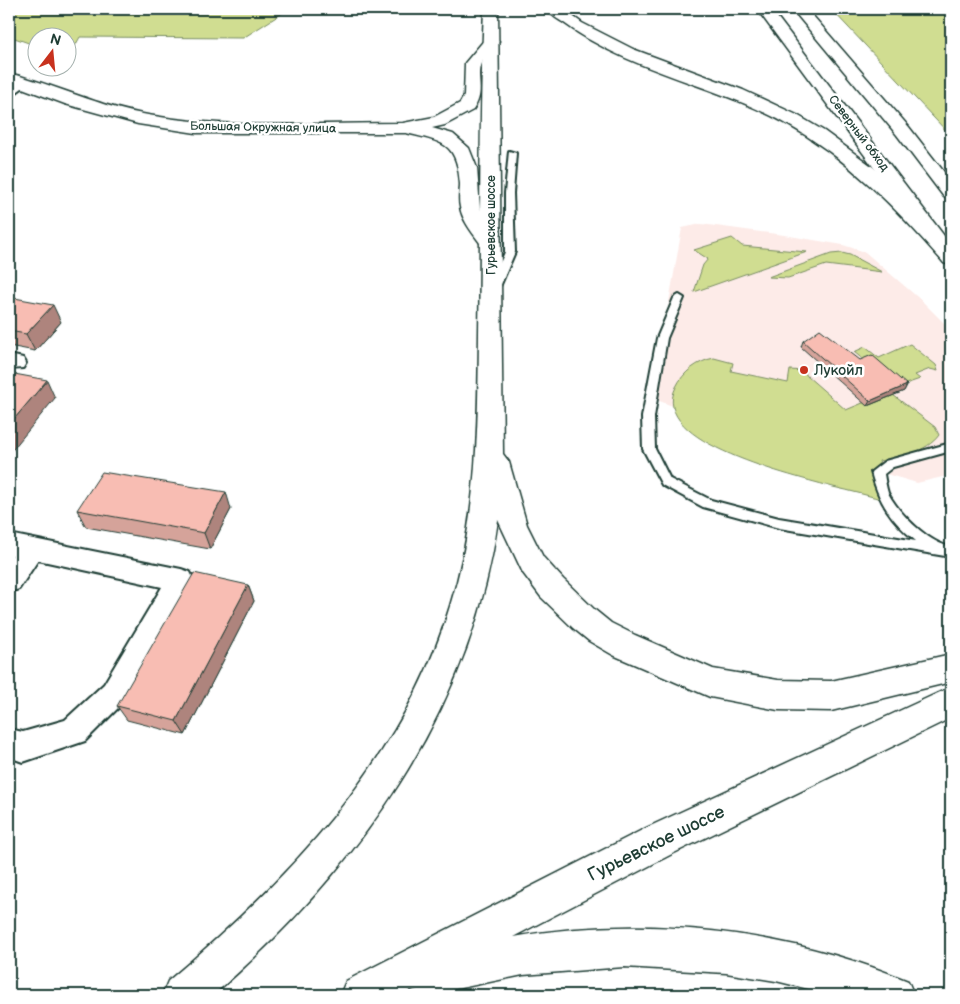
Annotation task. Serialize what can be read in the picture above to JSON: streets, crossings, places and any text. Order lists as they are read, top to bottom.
{
  "streets": {
    "main road": ["Большая Окружная улица", "Северный обход", "Гурьевское шоссе"]
  },
  "places": ["Лукойл"],
  "north": "top"
}
